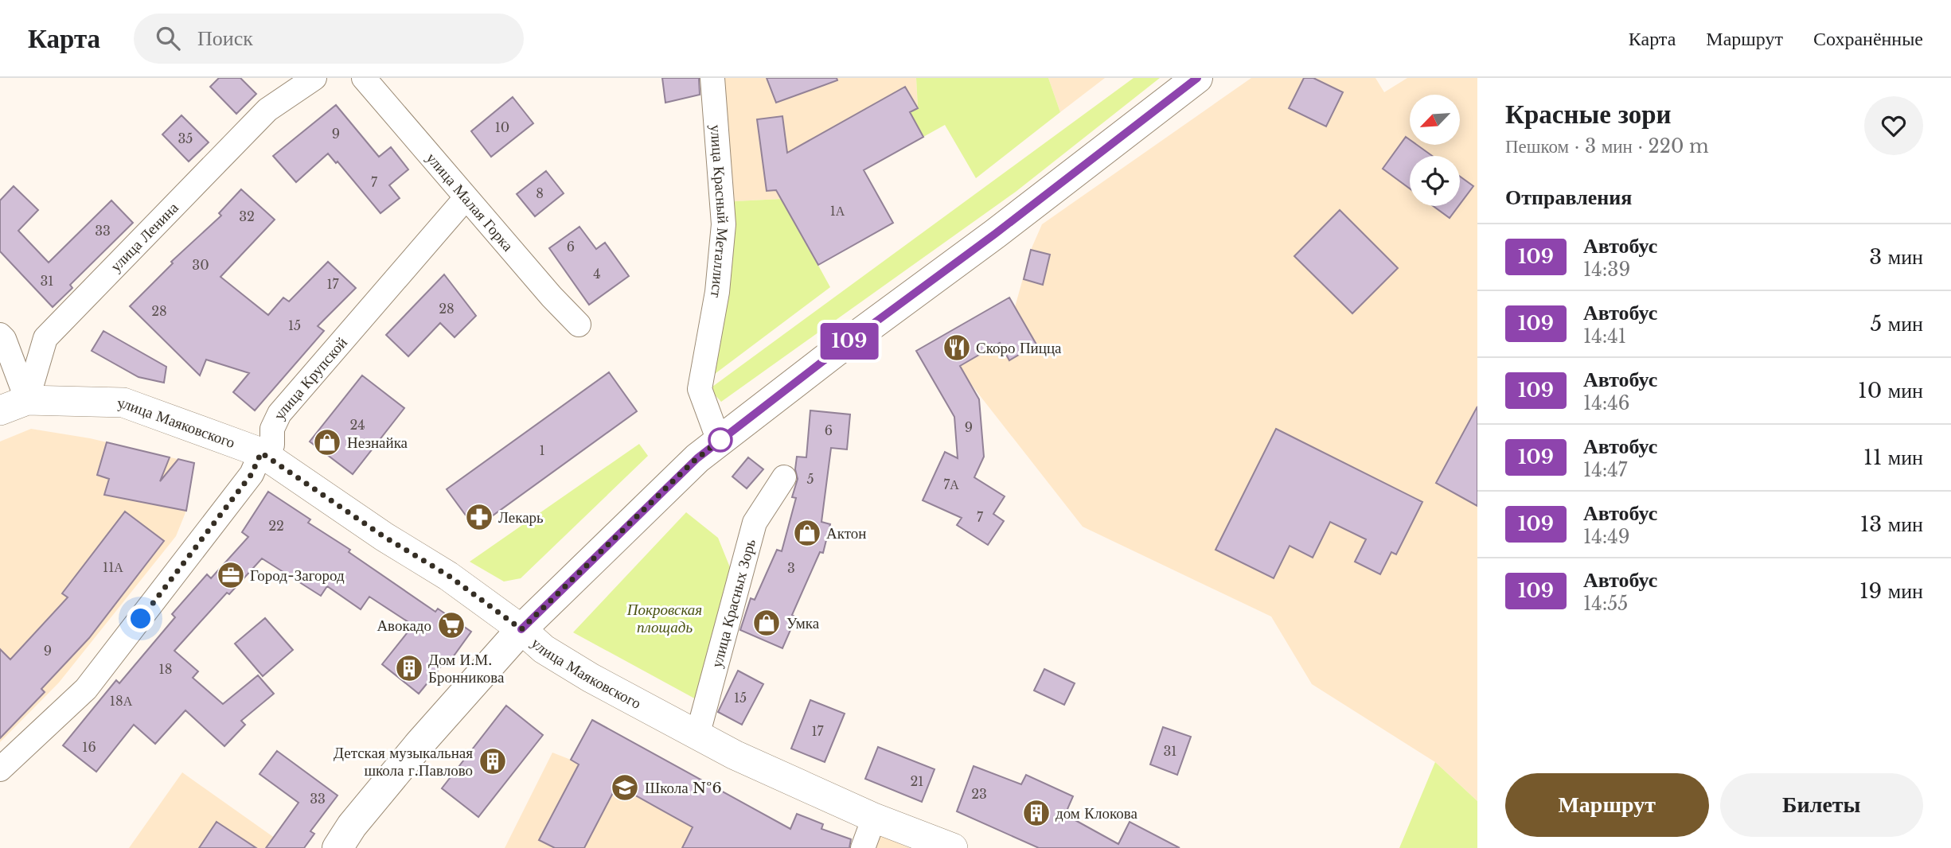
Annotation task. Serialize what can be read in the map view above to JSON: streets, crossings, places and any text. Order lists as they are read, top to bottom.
{
  "streets": {
    "street": [
      "улица Малая Горка",
      "улица Красный Металлист",
      "улица Ленина",
      "улица Крупской",
      "улица Маяковского",
      "улица Красных Зорь"
    ]
  },
  "crossings": [
    ["улица Малая Горка", "улица Крупской"],
    ["улица Ленина", "улица Маяковского"],
    ["улица Крупской", "улица Маяковского"],
    ["улица Маяковского", "улица Красных Зорь"]
  ],
  "parks": ["Покровская площадь"],
  "places": {
    "restaurant": ["Скоро Пицца"],
    "shop": ["Незнайка", "Актон", "Умка"],
    "pharmacy": ["Лекарь"],
    "office": ["Город-Загород"],
    "supermarket": ["Авокадо"],
    "building": ["Дом И.М. Бронникова", "Детская музыкальная школа г.Павлово", "дом Клокова"],
    "school or university": ["Школа №6"]
  },
  "lines": ["bus line 109"],
  "house_numbers": [
    "10",
    "9",
    "35",
    "7",
    "8",
    "1А",
    "32",
    "33",
    "6",
    "30",
    "4",
    "31",
    "17",
    "28",
    "28",
    "15",
    "24",
    "9",
    "6",
    "1",
    "5",
    "7А",
    "7",
    "22",
    "11А",
    "3",
    "9",
    "18",
    "15",
    "18А",
    "17",
    "16",
    "31",
    "21",
    "23",
    "33"
  ],
  "north": "bottom left",
  "page": {
    "header": "Карта",
    "search": "Поиск",
    "nav": ["Карта", "Маршрут", "Сохранённые"],
    "on_map": "109",
    "heading": [
      ["Красные зори", "Пешком · 3 мин · 220 m"],
      "Отправления"
    ],
    "list": [
      {
        "mark": "109",
        "name": "Автобус",
        "note": "14:39",
        "value": "3 мин"
      },
      {
        "mark": "109",
        "name": "Автобус",
        "note": "14:41",
        "value": "5 мин"
      },
      {
        "mark": "109",
        "name": "Автобус",
        "note": "14:46",
        "value": "10 мин"
      },
      {
        "mark": "109",
        "name": "Автобус",
        "note": "14:47",
        "value": "11 мин"
      },
      {
        "mark": "109",
        "name": "Автобус",
        "note": "14:49",
        "value": "13 мин"
      },
      {
        "mark": "109",
        "name": "Автобус",
        "note": "14:55",
        "value": "19 мин"
      }
    ],
    "buttons": ["Маршрут", "Билеты"]
  }
}
